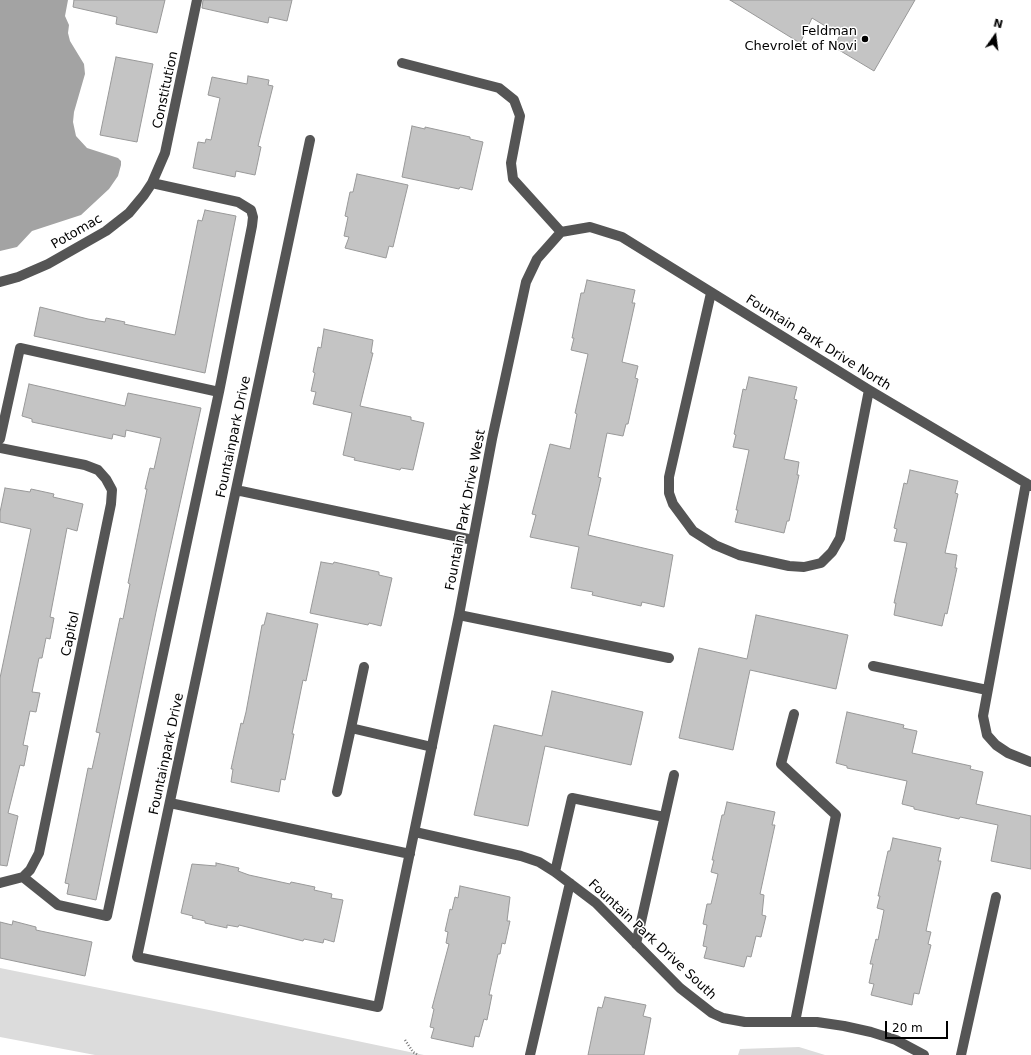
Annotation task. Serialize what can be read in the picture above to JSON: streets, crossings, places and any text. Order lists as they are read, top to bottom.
{
  "streets": {
    "street": [
      "Constitution",
      "Potomac",
      "Fountain Park Drive North",
      "Fountainpark Drive",
      "Fountain Park Drive West",
      "Capitol",
      "Fountain Park Drive South"
    ]
  },
  "crossings": [
    ["Constitution", "Potomac"],
    ["Fountain Park Drive North", "Fountain Park Drive West"],
    ["Fountainpark Drive", "Fountain Park Drive West"],
    ["Fountainpark Drive", "Fountain Park Drive South"],
    ["Fountain Park Drive West", "Fountain Park Drive South"]
  ],
  "places": ["Feldman Chevrolet of Novi"],
  "scale_bar": "20 m",
  "north": "top"
}
